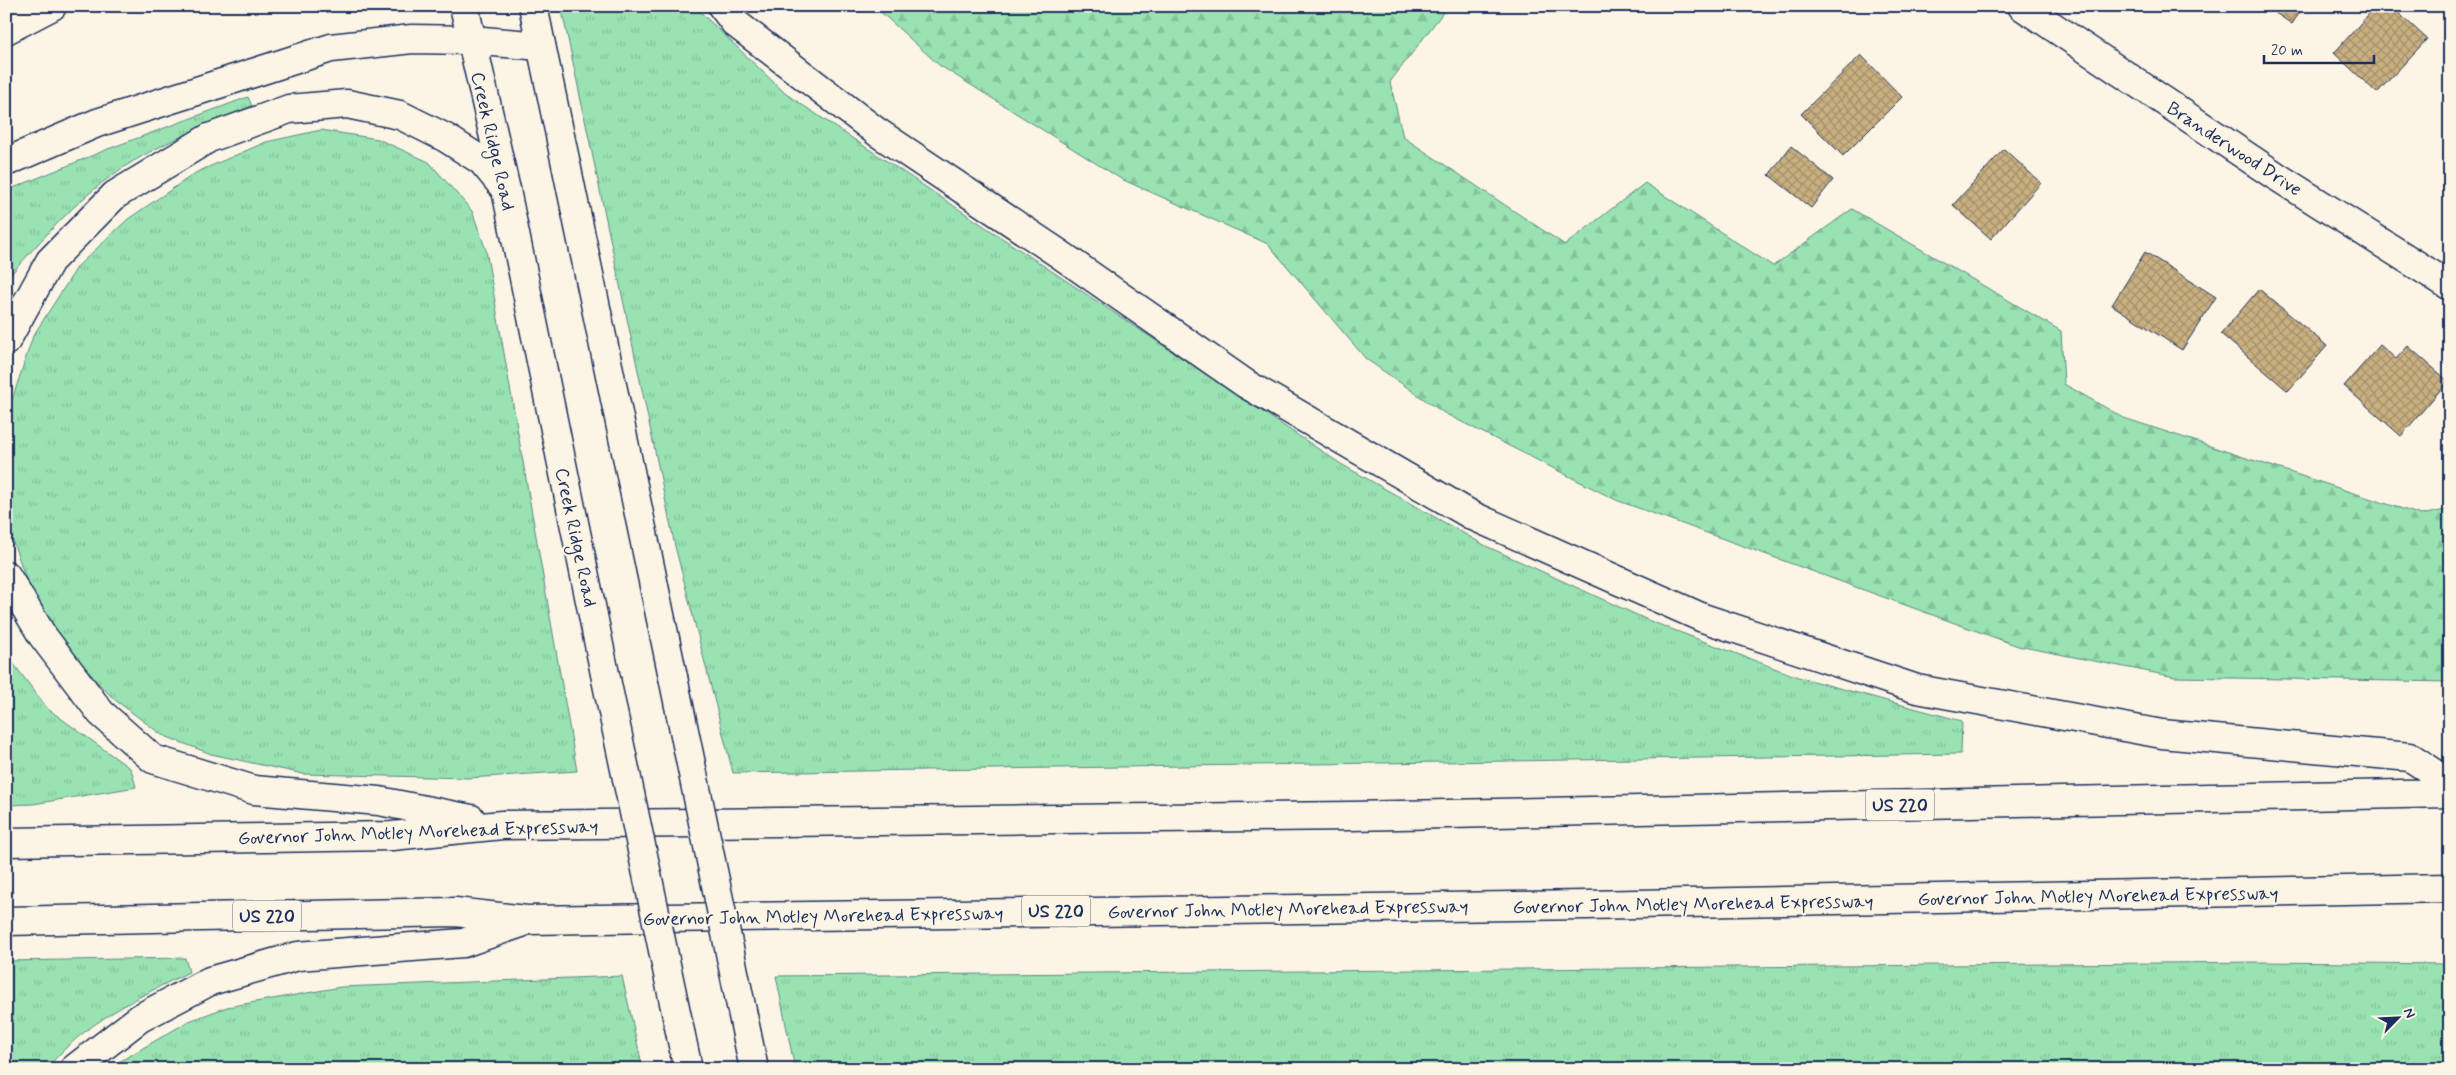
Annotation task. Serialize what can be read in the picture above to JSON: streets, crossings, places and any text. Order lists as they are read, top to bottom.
{
  "streets": {
    "main road": [
      "Creek Ridge Road",
      "Branderwood Drive",
      "US 220",
      "Governor John Motley Morehead Expressway"
    ]
  },
  "scale_bar": "20 m",
  "north": "top right"
}
